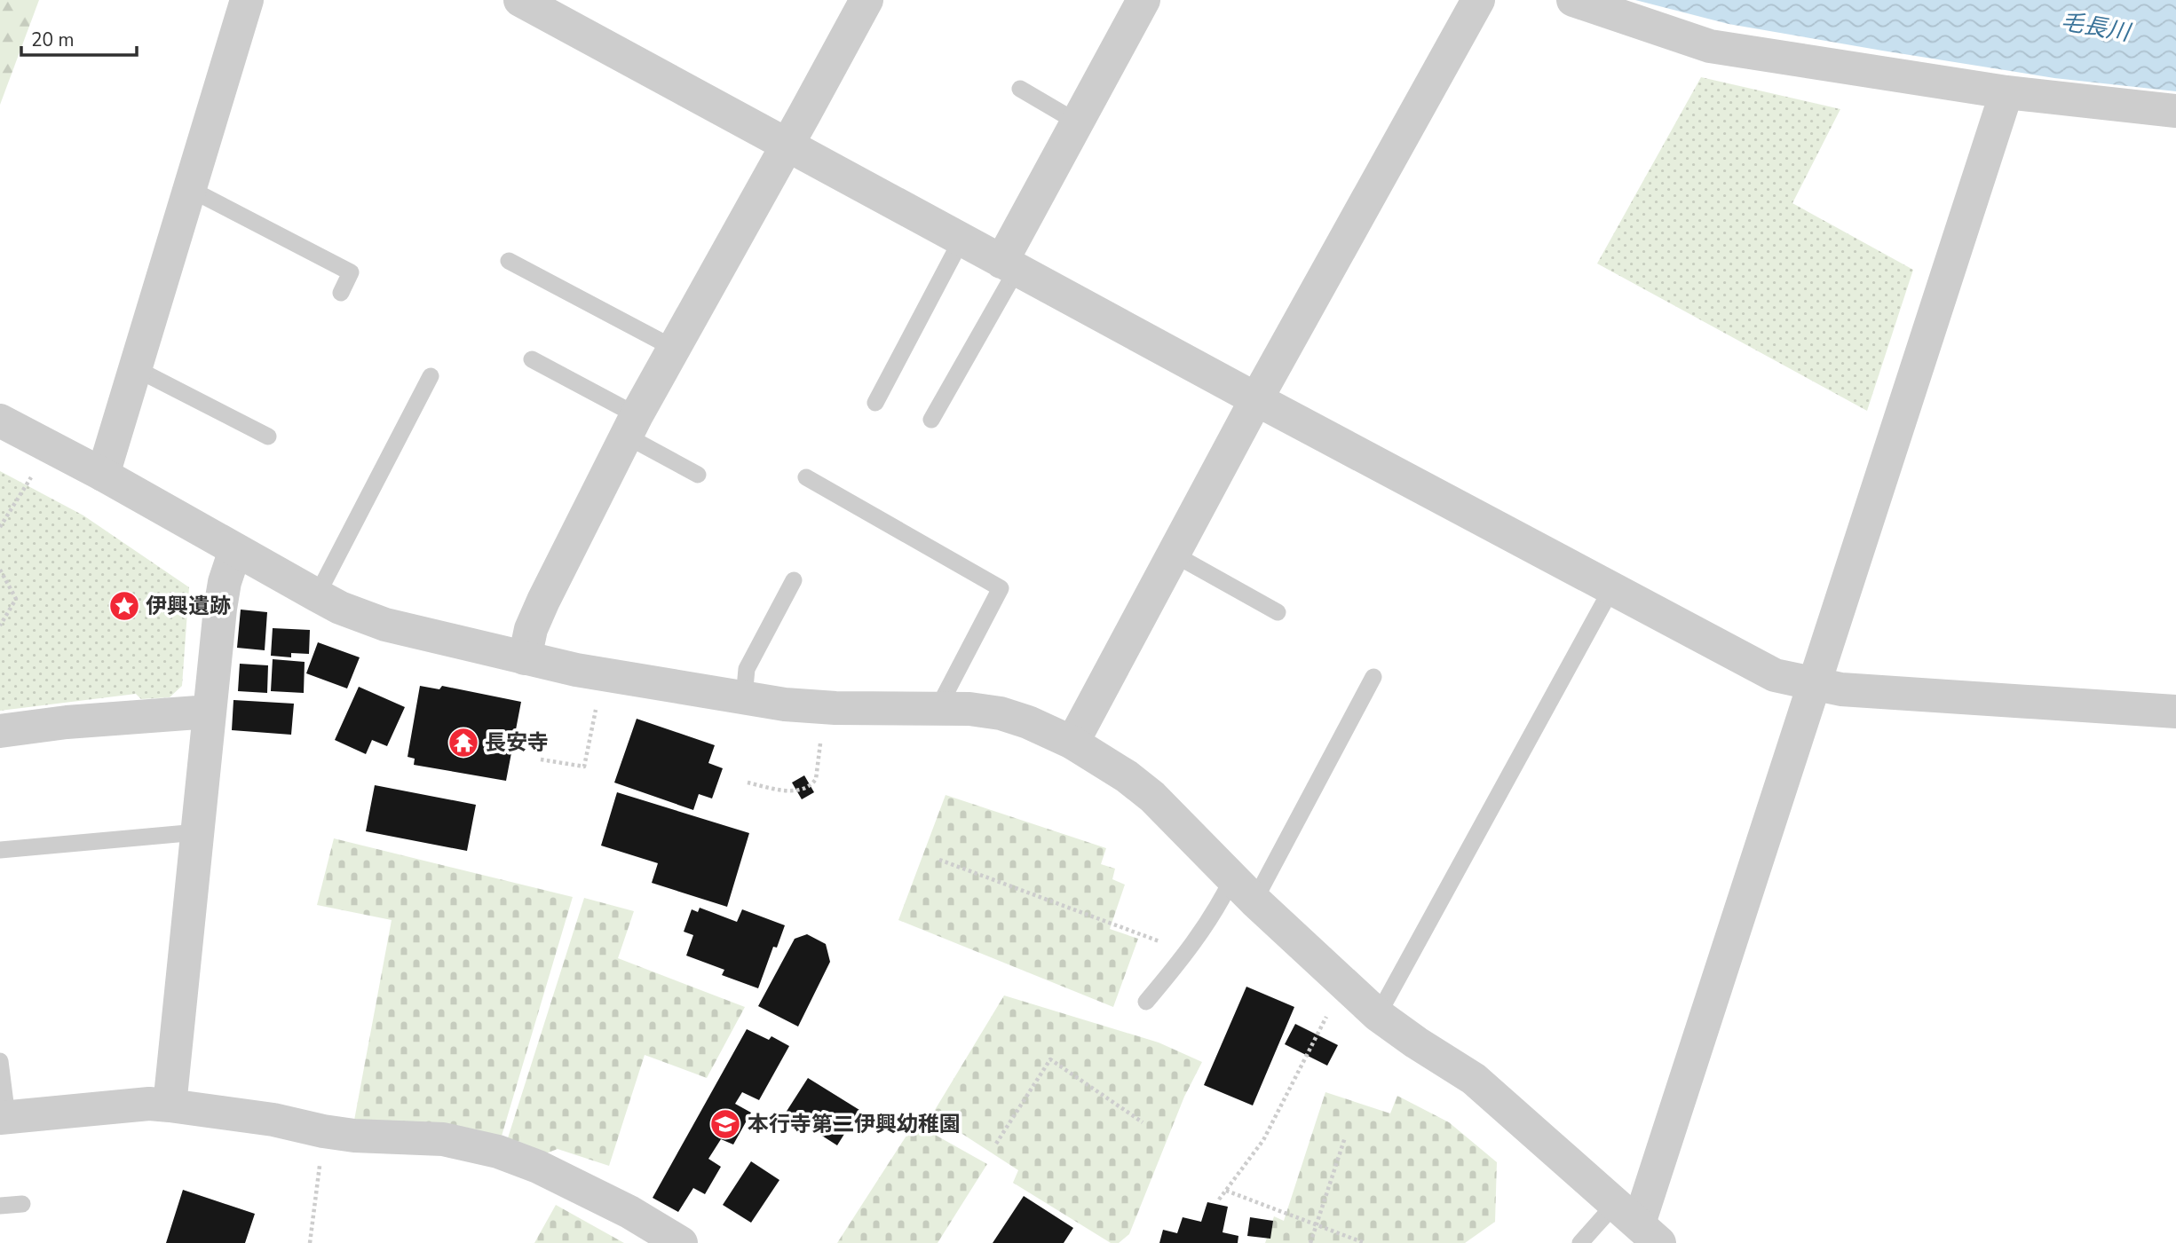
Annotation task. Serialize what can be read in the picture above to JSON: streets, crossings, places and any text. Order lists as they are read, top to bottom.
{
  "water": ["毛長川"],
  "places": {
    "place": ["伊興遺跡"],
    "temple": ["長安寺"],
    "school or university": ["本行寺第二伊興幼稚園"]
  },
  "scale_bar": "20 m"
}
